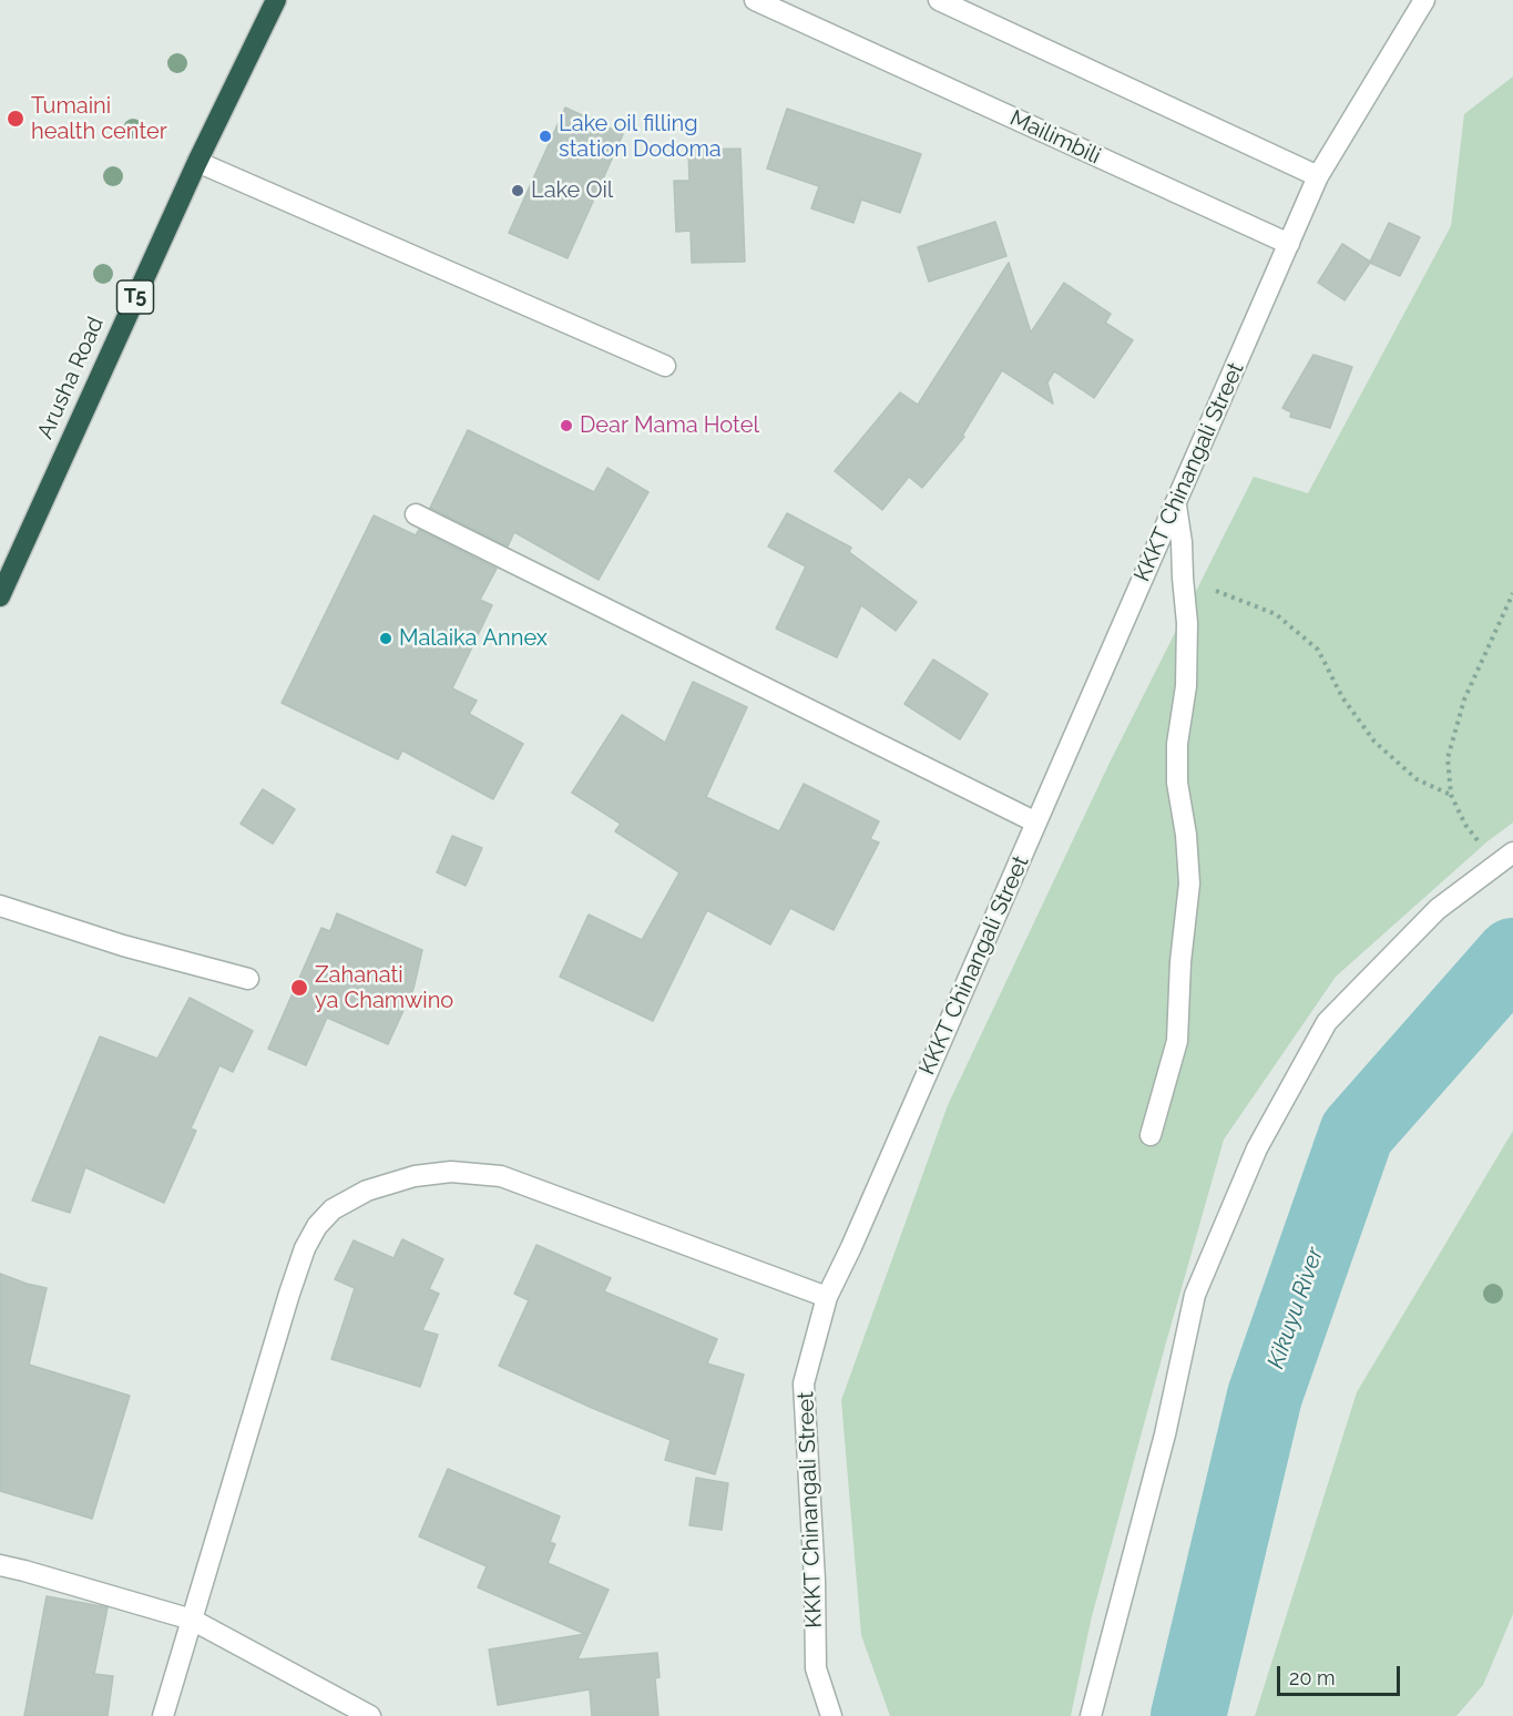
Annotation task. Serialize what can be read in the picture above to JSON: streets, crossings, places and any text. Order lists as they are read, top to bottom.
{
  "streets": {
    "highway": ["T5", "Arusha Road"],
    "street": ["Mailimbili", "KKKT Chinangali Street"]
  },
  "crossings": [
    ["Mailimbili", "KKKT Chinangali Street"]
  ],
  "water": ["Kikuyu River"],
  "places": [
    "Tumaini health center",
    "Lake oil filling station Dodoma",
    "Lake Oil",
    "Dear Mama Hotel",
    "Malaika Annex",
    "Zahanati ya Chamwino"
  ],
  "scale_bar": "20 m"
}
